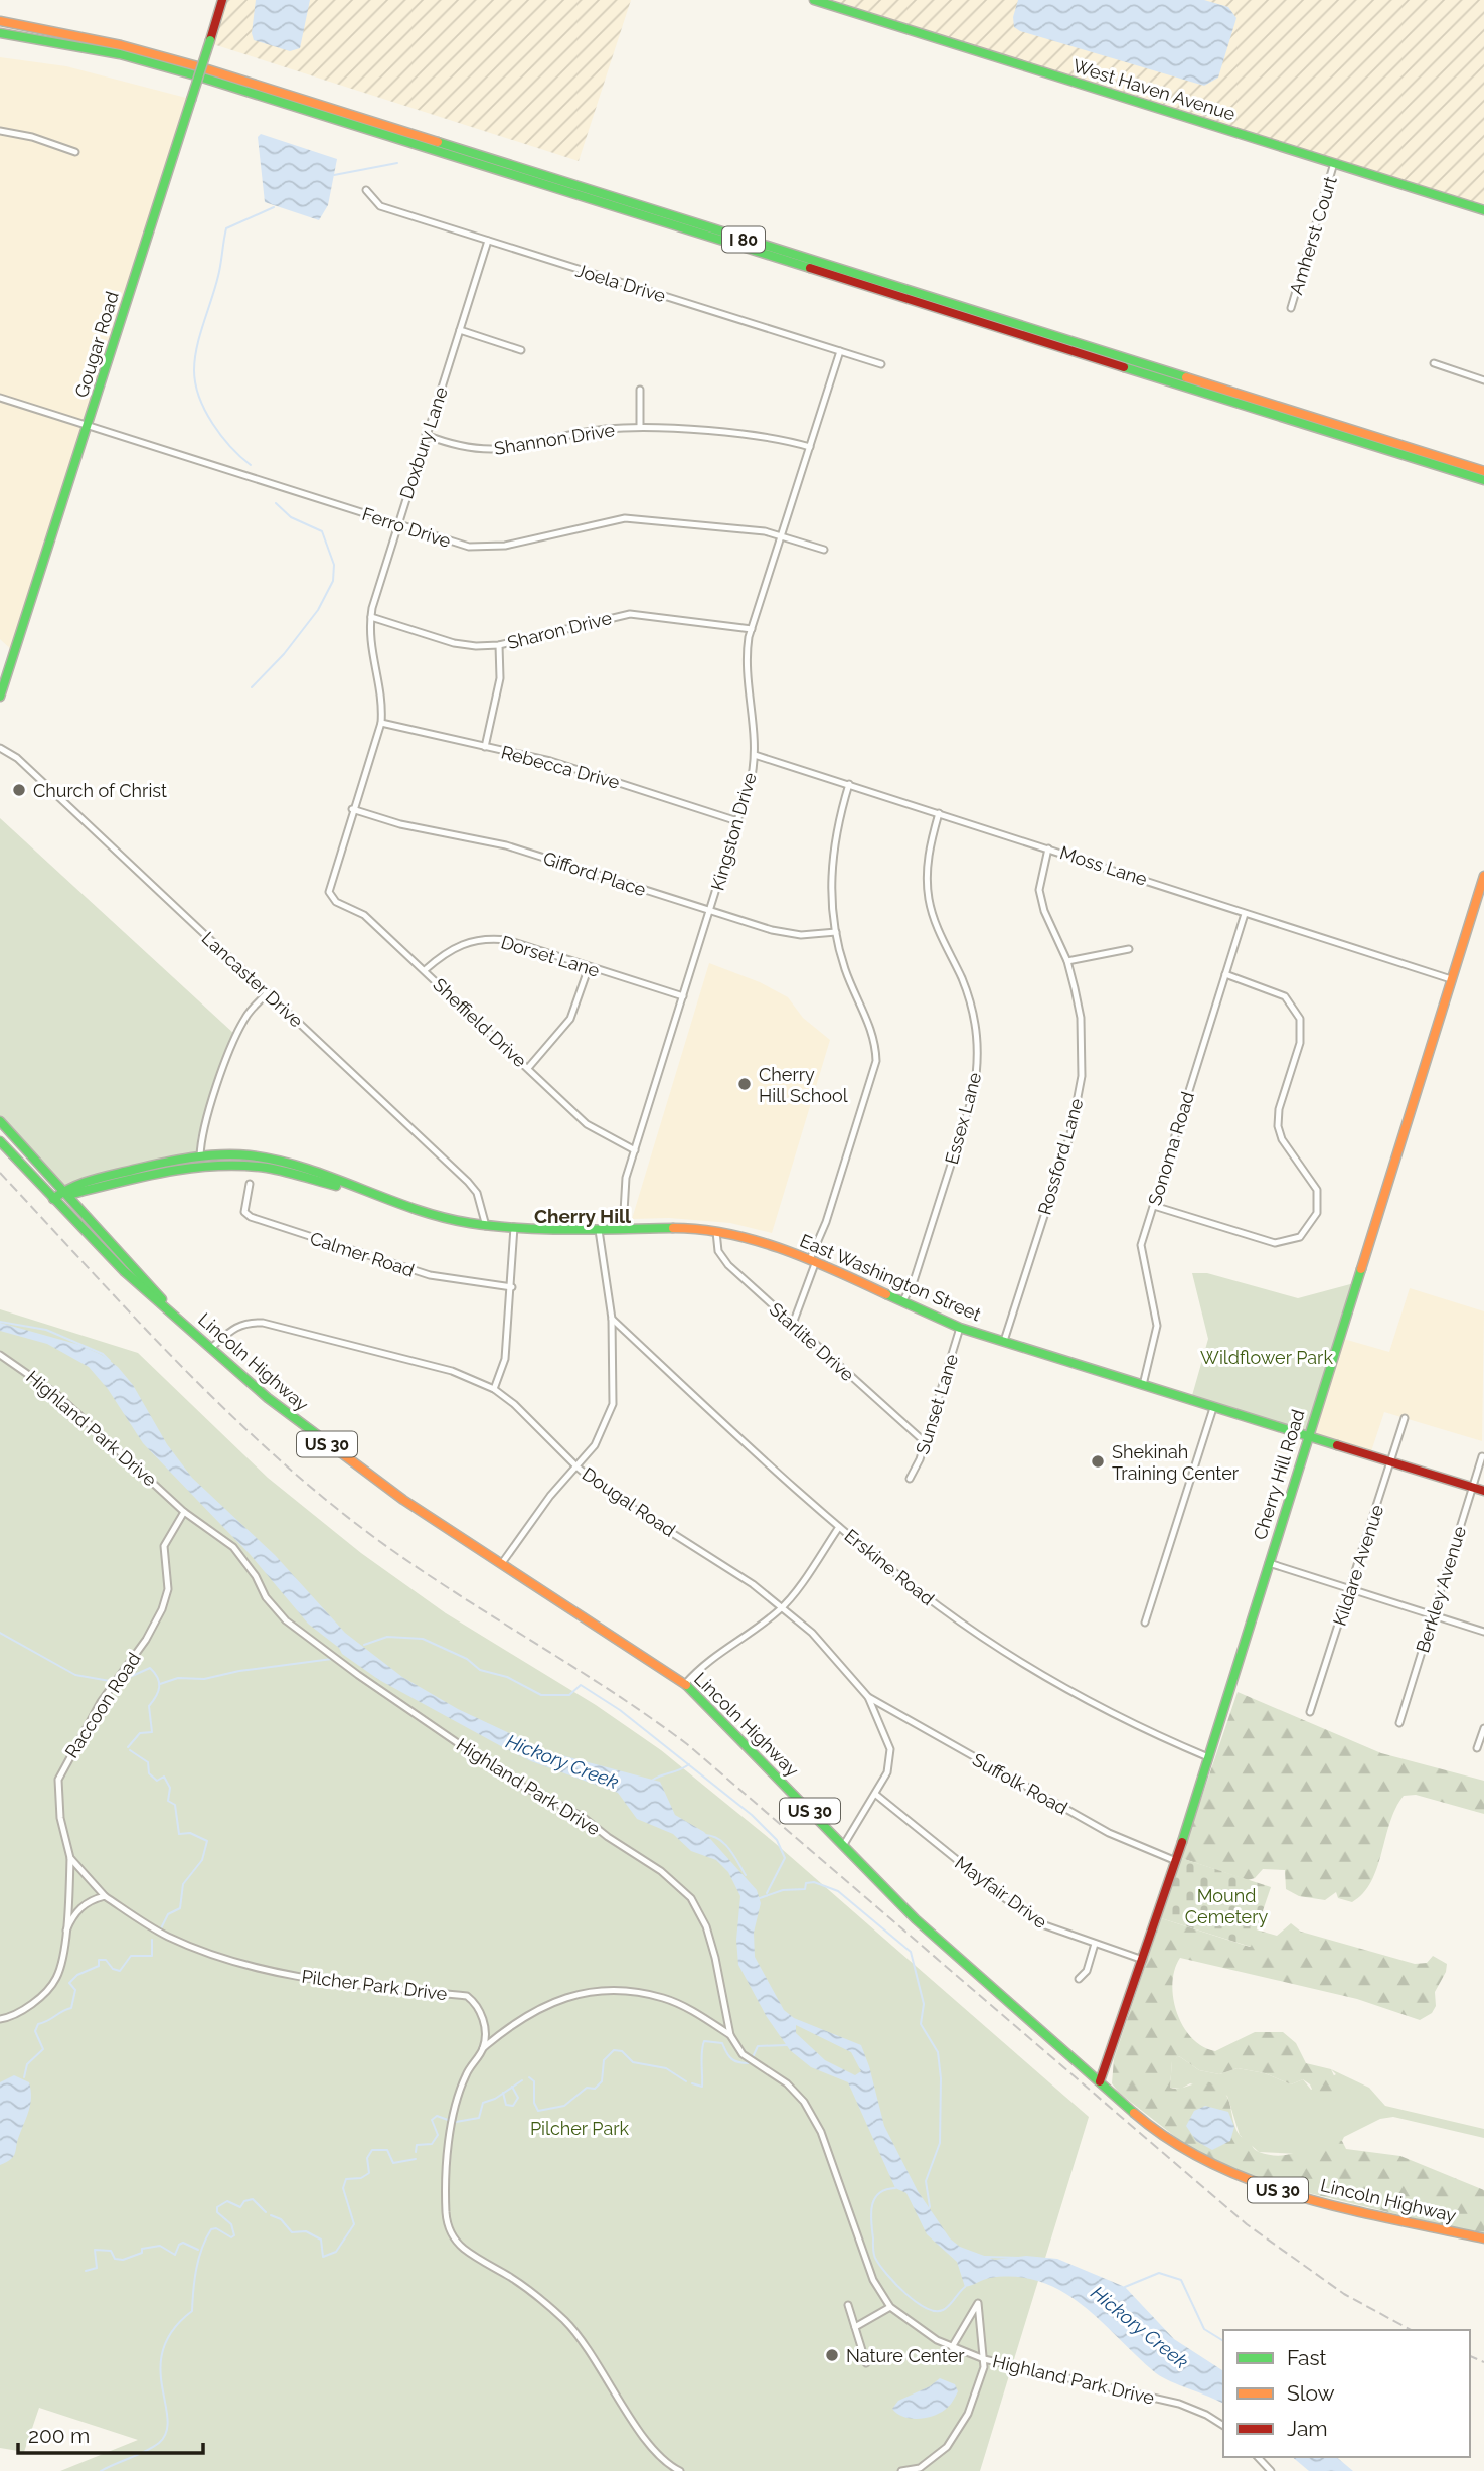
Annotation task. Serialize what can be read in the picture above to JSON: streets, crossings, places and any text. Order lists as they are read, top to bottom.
{
  "streets": {
    "main road": [
      "West Haven Avenue",
      "I 80",
      "Gougar Road",
      "East Washington Street",
      "Lincoln Highway",
      "US 30",
      "Cherry Hill Road"
    ],
    "street": [
      "Amherst Court",
      "Joela Drive",
      "Shannon Drive",
      "Doxbury Lane",
      "Ferro Drive",
      "Sharon Drive",
      "Rebecca Drive",
      "Kingston Drive",
      "Moss Lane",
      "Gifford Place",
      "Dorset Lane",
      "Lancaster Drive",
      "Sheffield Drive",
      "Essex Lane",
      "Sonoma Road",
      "Rossford Lane",
      "Calmer Road",
      "Starlite Drive",
      "Sunset Lane",
      "Highland Park Drive",
      "Dougal Road",
      "Kildare Avenue",
      "Erskine Road",
      "Berkley Avenue",
      "Raccoon Road",
      "Suffolk Road",
      "Mayfair Drive",
      "Pilcher Park Drive"
    ]
  },
  "crossings": [
    ["West Haven Avenue", "Amherst Court"],
    ["Joela Drive", "Doxbury Lane"],
    ["Joela Drive", "Kingston Drive"],
    ["Gougar Road", "Ferro Drive"],
    ["Shannon Drive", "Doxbury Lane"],
    ["Shannon Drive", "Kingston Drive"],
    ["Doxbury Lane", "Ferro Drive"],
    ["Doxbury Lane", "Sharon Drive"],
    ["Doxbury Lane", "Rebecca Drive"],
    ["Doxbury Lane", "Gifford Place"],
    ["Doxbury Lane", "Sheffield Drive"],
    ["Ferro Drive", "Kingston Drive"],
    ["Sharon Drive", "Kingston Drive"],
    ["Rebecca Drive", "Kingston Drive"],
    ["Kingston Drive", "Moss Lane"],
    ["Kingston Drive", "Gifford Place"],
    ["Kingston Drive", "Dorset Lane"],
    ["Kingston Drive", "Sheffield Drive"],
    ["Kingston Drive", "East Washington Street"],
    ["Moss Lane", "Essex Lane"],
    ["Moss Lane", "Sonoma Road"],
    ["Moss Lane", "Rossford Lane"],
    ["Moss Lane", "Cherry Hill Road"],
    ["Dorset Lane", "Sheffield Drive"],
    ["Lancaster Drive", "East Washington Street"],
    ["Essex Lane", "East Washington Street"],
    ["Sonoma Road", "East Washington Street"],
    ["Rossford Lane", "East Washington Street"],
    ["East Washington Street", "Starlite Drive"],
    ["East Washington Street", "Lincoln Highway"],
    ["East Washington Street", "Sunset Lane"],
    ["East Washington Street", "Cherry Hill Road"],
    ["East Washington Street", "Kildare Avenue"],
    ["East Washington Street", "Berkley Avenue"],
    ["Starlite Drive", "Sunset Lane"],
    ["Lincoln Highway", "Cherry Hill Road"],
    ["Lincoln Highway", "Dougal Road"],
    ["Highland Park Drive", "Raccoon Road"],
    ["Cherry Hill Road", "Erskine Road"],
    ["Cherry Hill Road", "Suffolk Road"],
    ["Cherry Hill Road", "Mayfair Drive"],
    ["Dougal Road", "Suffolk Road"],
    ["Dougal Road", "Mayfair Drive"],
    ["Raccoon Road", "Pilcher Park Drive"]
  ],
  "districts": ["Cherry Hill"],
  "water": ["Hickory Creek"],
  "parks": ["Wildflower Park", "Mound Cemetery", "Pilcher Park"],
  "places": [
    "Church of Christ",
    "Cherry Hill School",
    "Shekinah Training Center",
    "Nature Center"
  ],
  "legend": ["Fast", "Slow", "Jam"],
  "scale_bar": "200 m"
}
